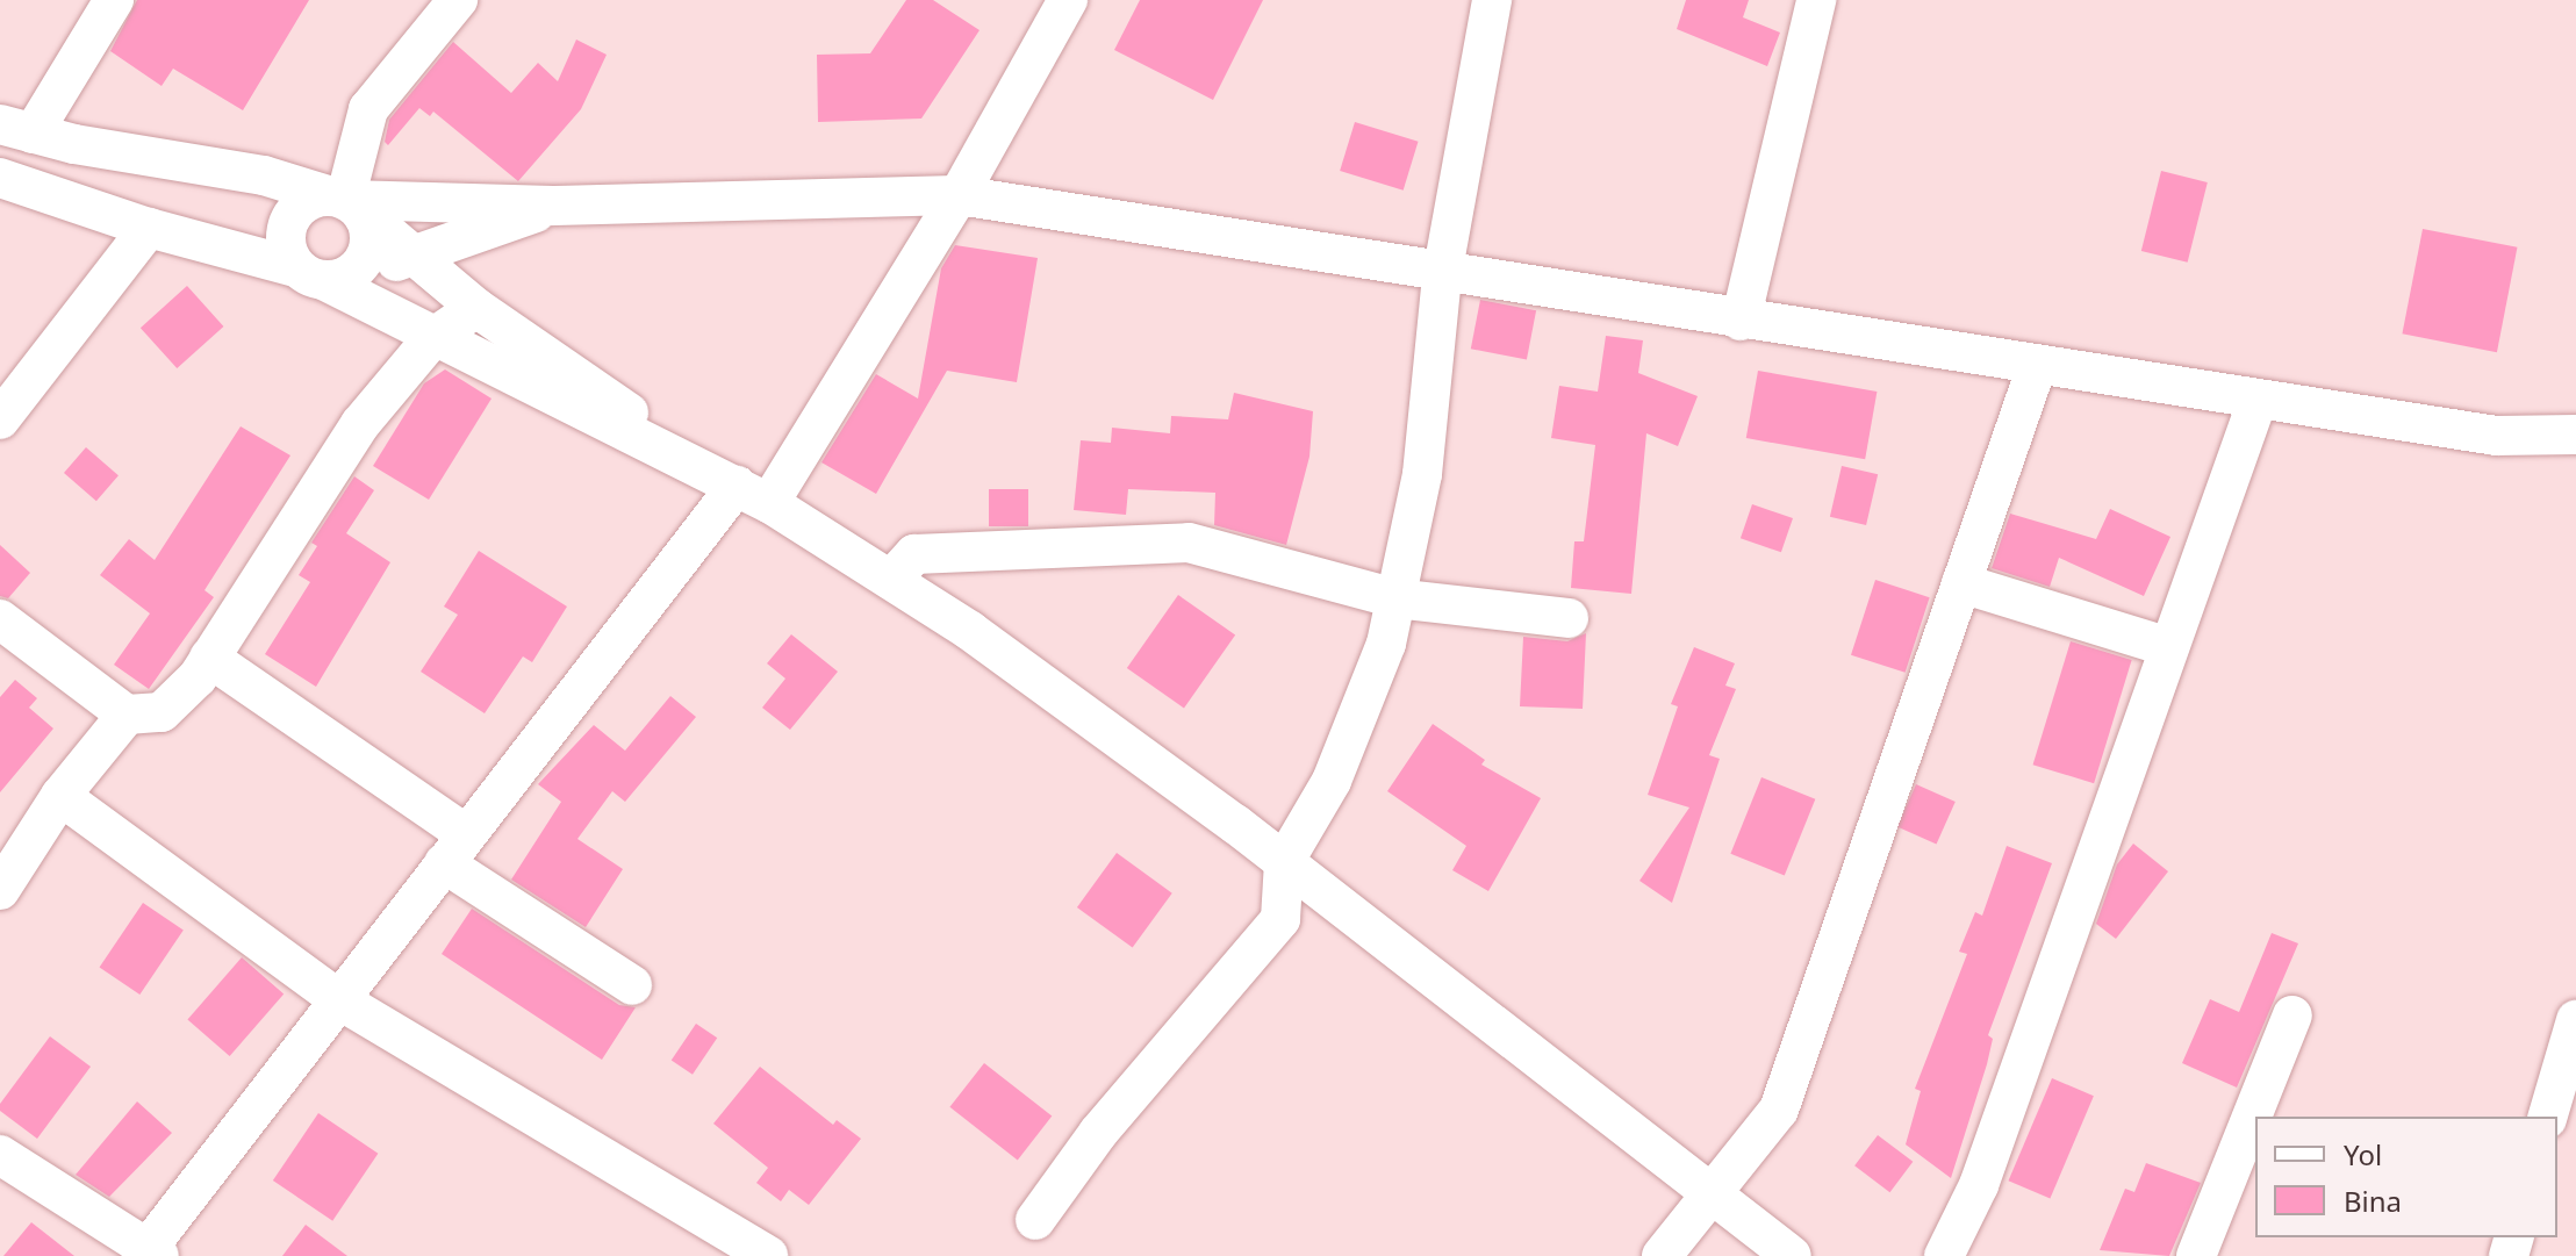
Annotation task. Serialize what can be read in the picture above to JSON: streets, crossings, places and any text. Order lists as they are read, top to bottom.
{
  "legend": ["Yol", "Bina"]
}
